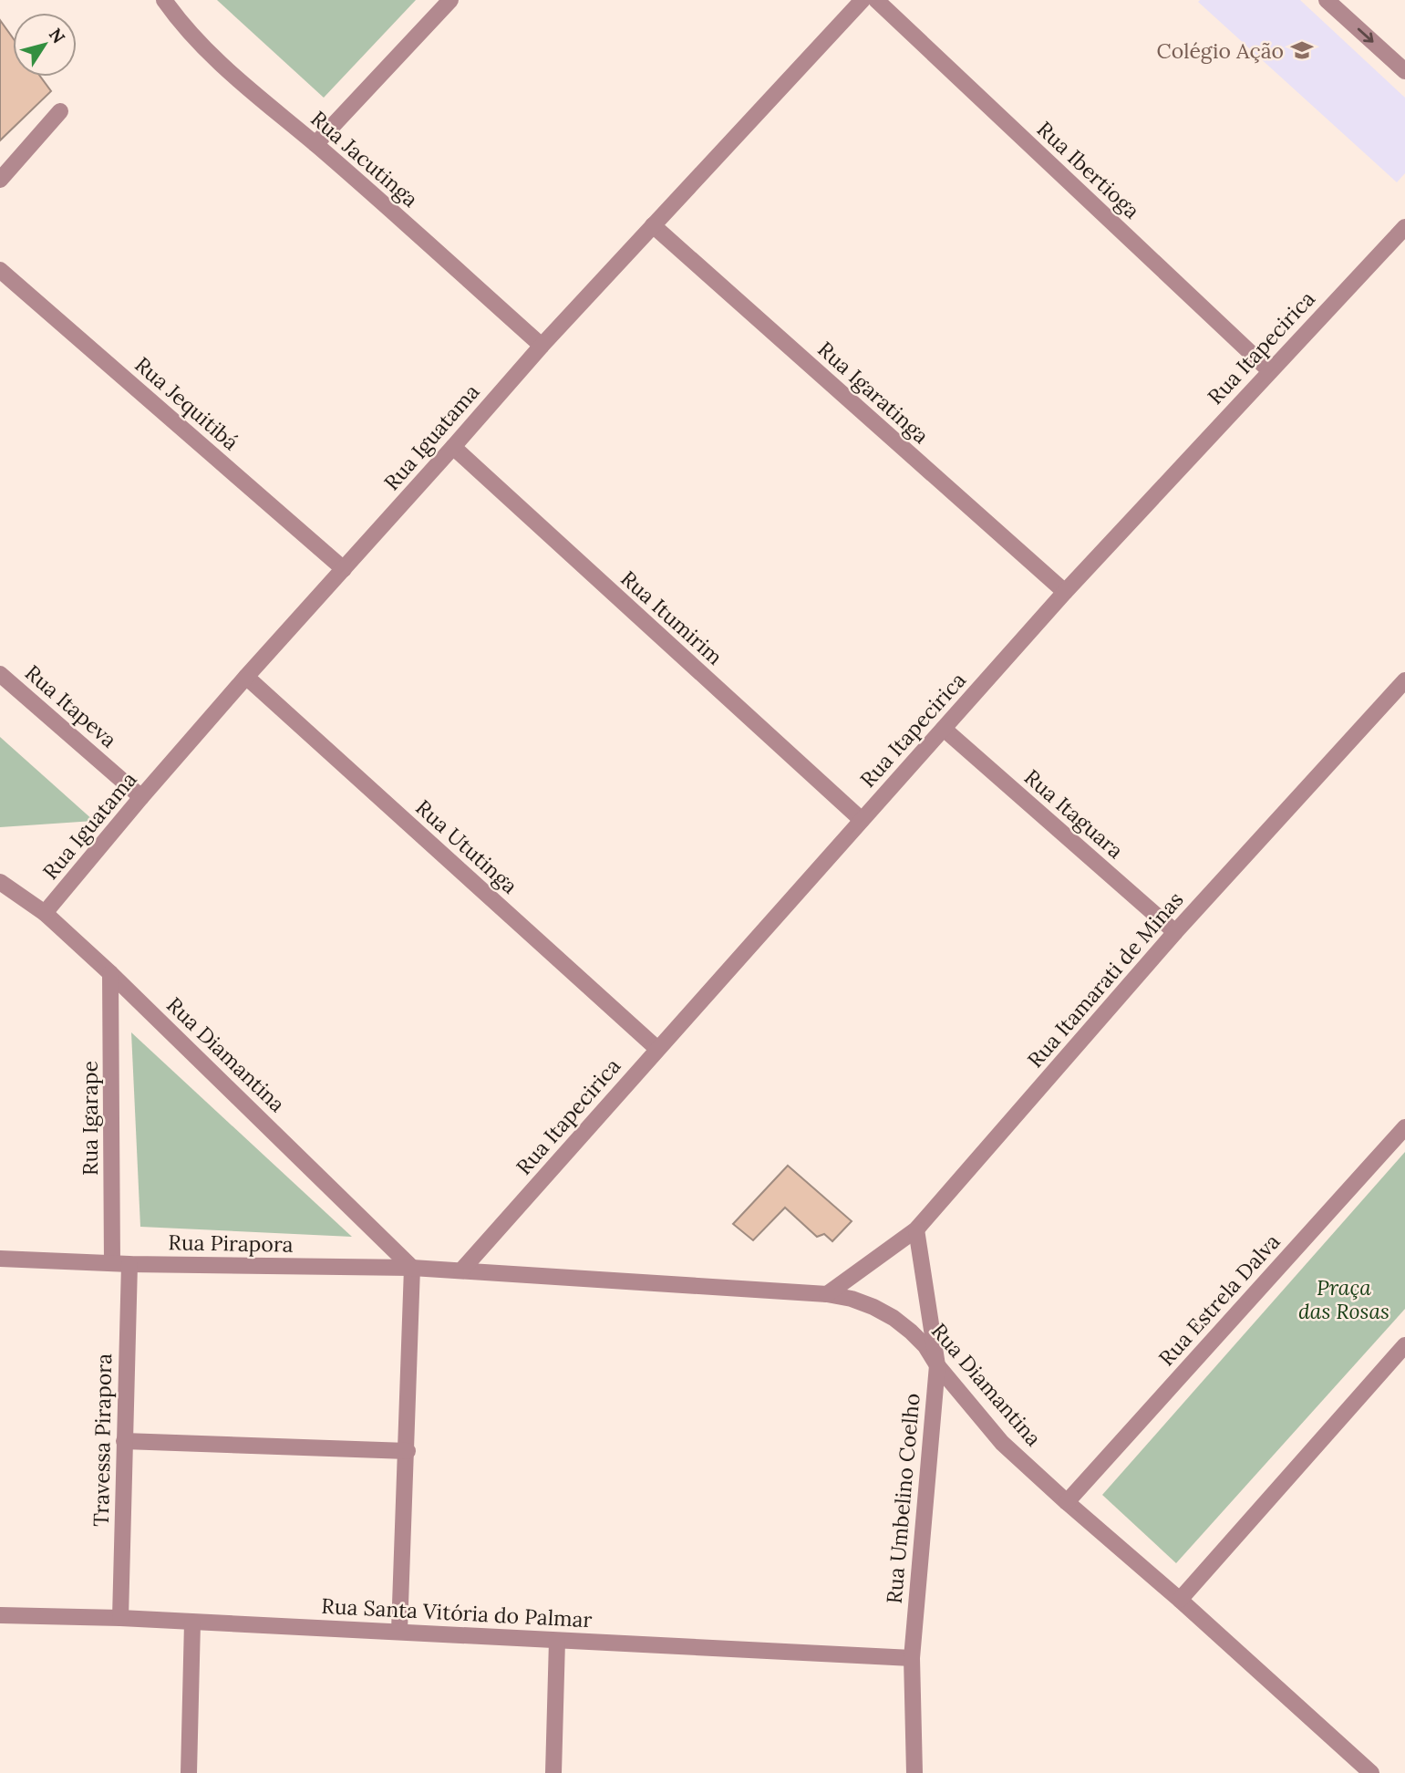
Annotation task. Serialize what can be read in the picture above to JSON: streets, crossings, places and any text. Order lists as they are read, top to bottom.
{
  "streets": {
    "street": [
      "Rua Jacutinga",
      "Rua Ibertioga",
      "Rua Itapecirica",
      "Rua Igaratinga",
      "Rua Jequitibá",
      "Rua Iguatama",
      "Rua Itumirim",
      "Rua Itapeva",
      "Rua Itaguara",
      "Rua Ututinga",
      "Rua Itamarati de Minas",
      "Rua Diamantina",
      "Rua Igarape",
      "Rua Pirapora",
      "Rua Estrela Dalva",
      "Travessa Pirapora",
      "Rua Umbelino Coelho",
      "Rua Santa Vitória do Palmar"
    ]
  },
  "crossings": [
    ["Rua Jacutinga", "Rua Iguatama"],
    ["Rua Ibertioga", "Rua Itapecirica"],
    ["Rua Itapecirica", "Rua Igaratinga"],
    ["Rua Itapecirica", "Rua Itumirim"],
    ["Rua Itapecirica", "Rua Itaguara"],
    ["Rua Itapecirica", "Rua Ututinga"],
    ["Rua Itapecirica", "Rua Diamantina"],
    ["Rua Itapecirica", "Rua Pirapora"],
    ["Rua Igaratinga", "Rua Iguatama"],
    ["Rua Jequitibá", "Rua Iguatama"],
    ["Rua Iguatama", "Rua Itumirim"],
    ["Rua Iguatama", "Rua Itapeva"],
    ["Rua Iguatama", "Rua Ututinga"],
    ["Rua Iguatama", "Rua Diamantina"],
    ["Rua Itaguara", "Rua Itamarati de Minas"],
    ["Rua Itamarati de Minas", "Rua Diamantina"],
    ["Rua Itamarati de Minas", "Rua Umbelino Coelho"],
    ["Rua Diamantina", "Rua Igarape"],
    ["Rua Diamantina", "Rua Pirapora"],
    ["Rua Diamantina", "Rua Estrela Dalva"],
    ["Rua Diamantina", "Rua Umbelino Coelho"],
    ["Rua Igarape", "Rua Pirapora"],
    ["Rua Pirapora", "Travessa Pirapora"],
    ["Travessa Pirapora", "Rua Santa Vitória do Palmar"],
    ["Rua Umbelino Coelho", "Rua Santa Vitória do Palmar"]
  ],
  "parks": ["Praça das Rosas"],
  "places": {
    "school or university": ["Colégio Ação"]
  },
  "north": "top right"
}
